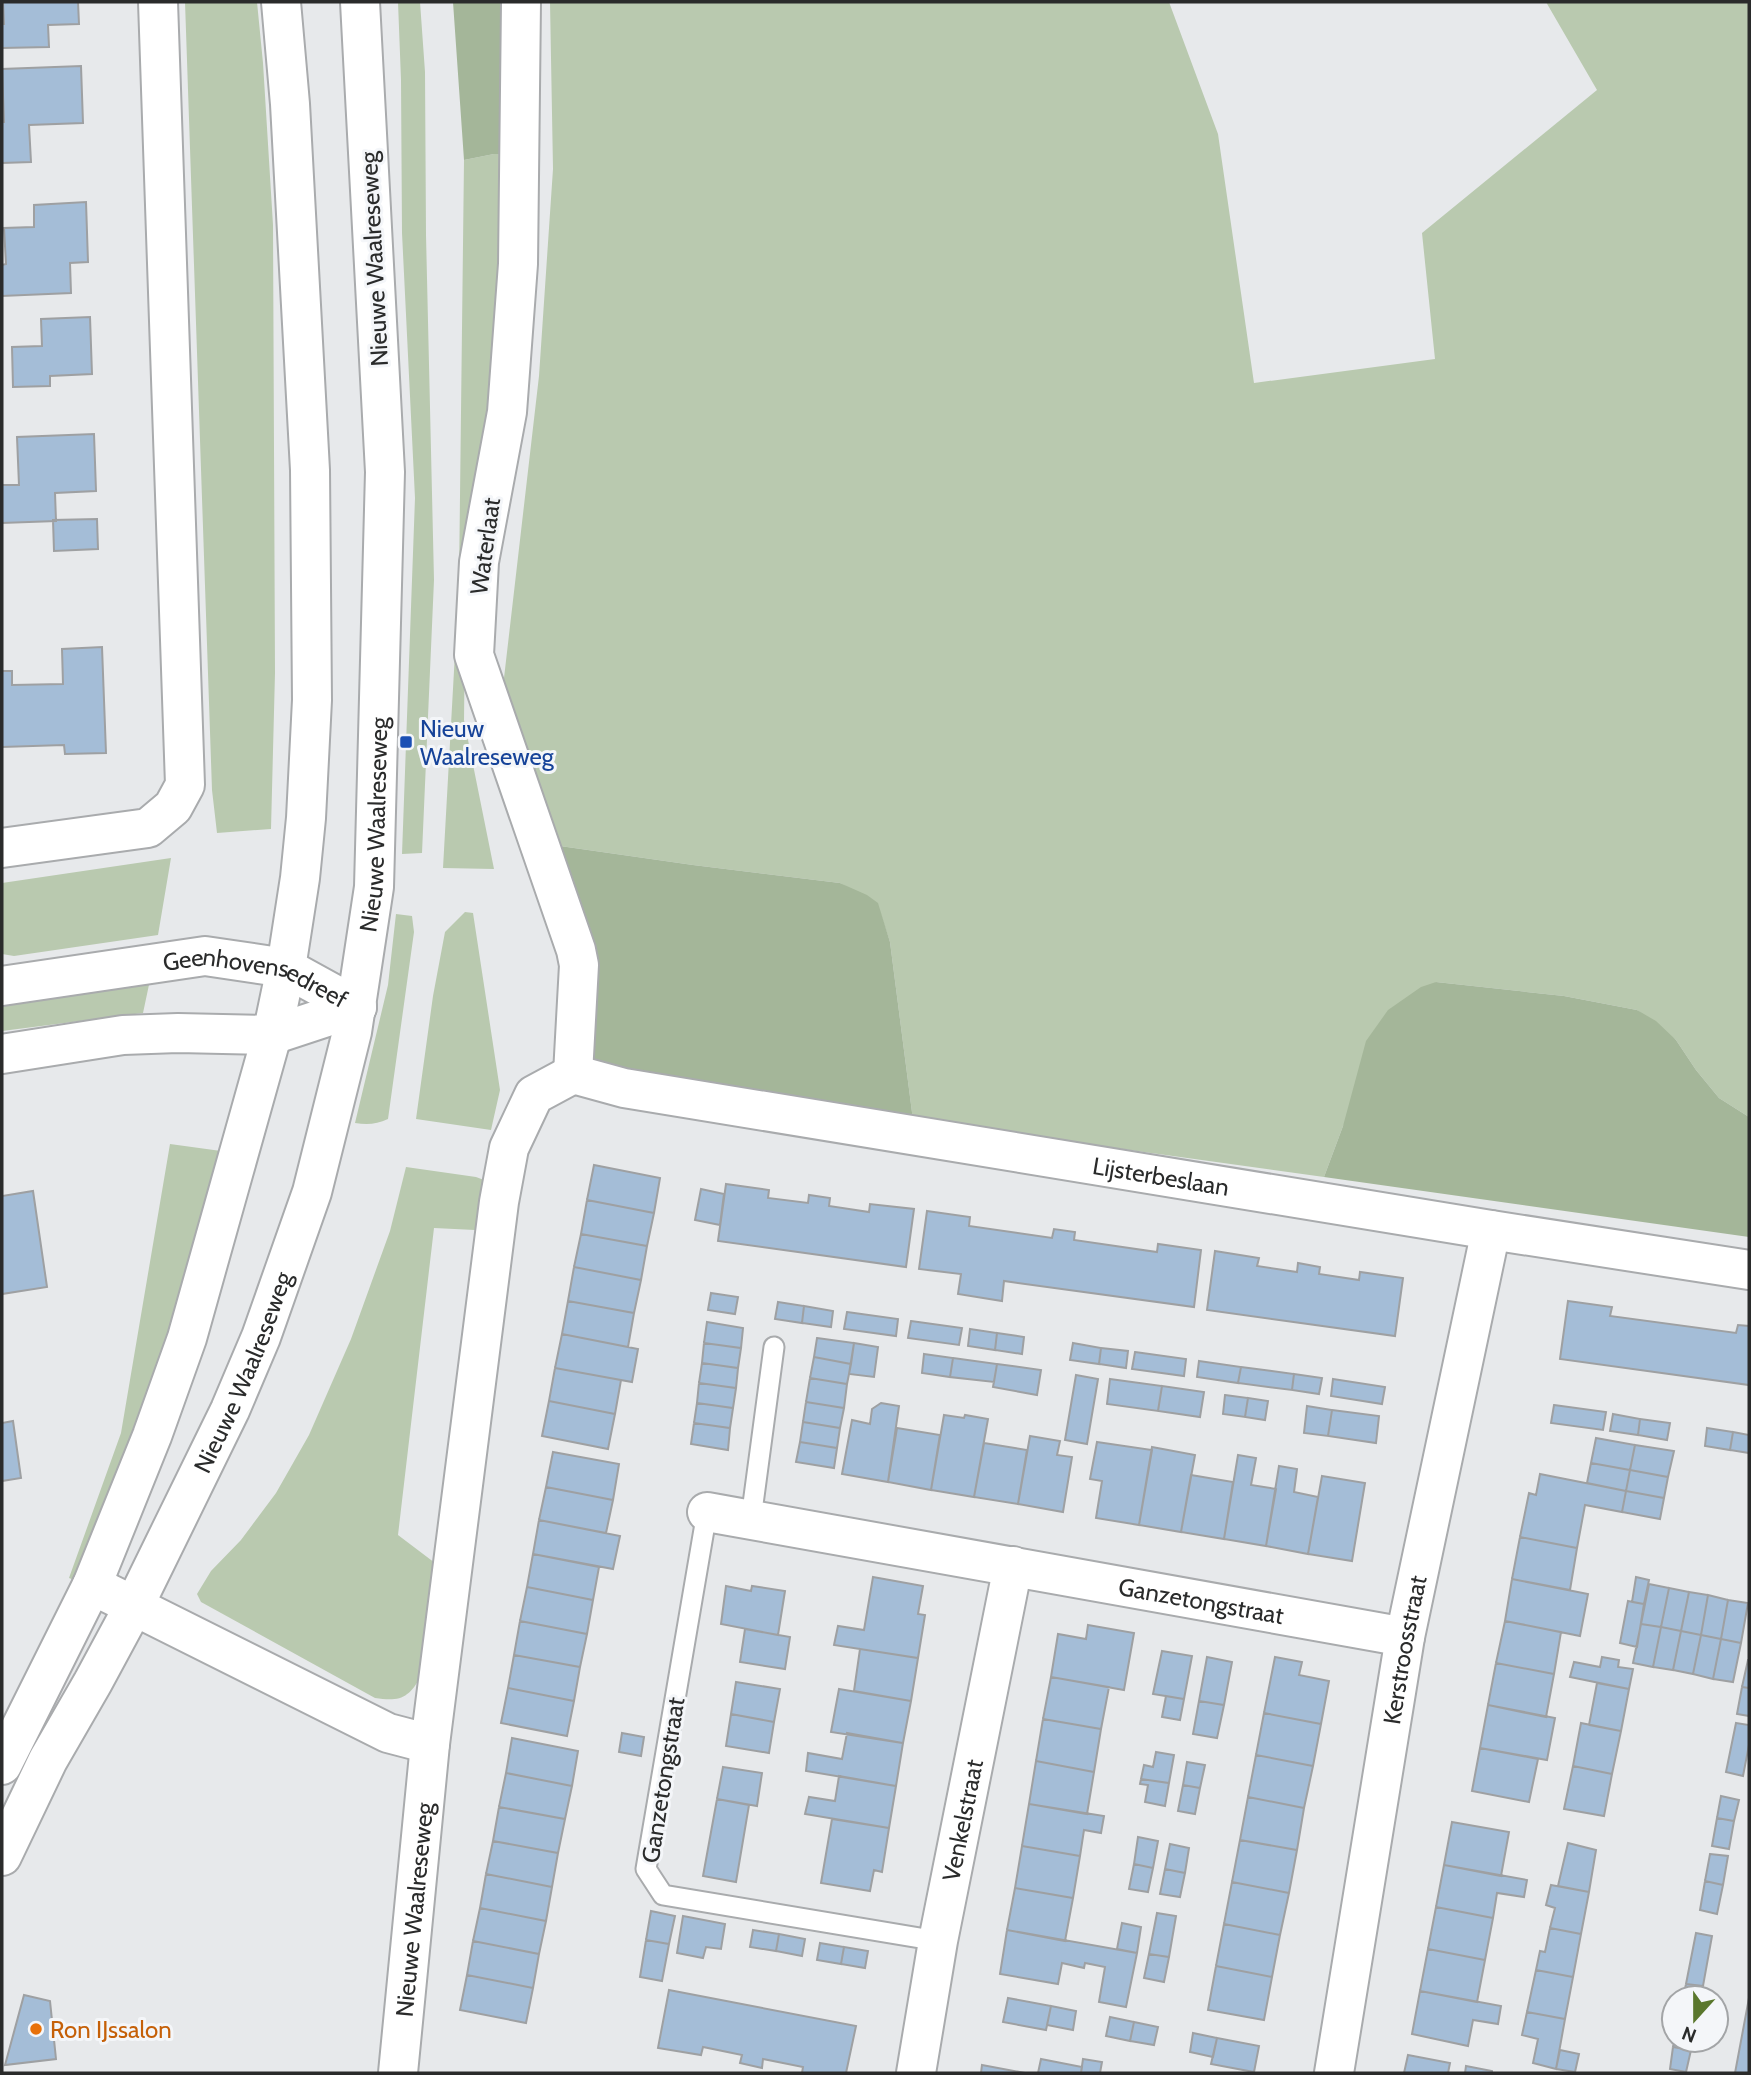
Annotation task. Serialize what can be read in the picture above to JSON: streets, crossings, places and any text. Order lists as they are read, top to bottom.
{
  "streets": {
    "street": [
      "Nieuwe Waalreseweg",
      "Waterlaat",
      "Geenhovensedreef",
      "Lijsterbeslaan",
      "Ganzetongstraat",
      "Kerstroosstraat",
      "Venkelstraat"
    ]
  },
  "crossings": [
    ["Nieuwe Waalreseweg", "Waterlaat"],
    ["Nieuwe Waalreseweg", "Geenhovensedreef"],
    ["Nieuwe Waalreseweg", "Lijsterbeslaan"],
    ["Waterlaat", "Lijsterbeslaan"],
    ["Lijsterbeslaan", "Kerstroosstraat"],
    ["Ganzetongstraat", "Kerstroosstraat"],
    ["Ganzetongstraat", "Venkelstraat"]
  ],
  "places": {
    "transit": ["Nieuw Waalreseweg"],
    "other": ["Ron IJssalon"]
  },
  "north": "bottom"
}
